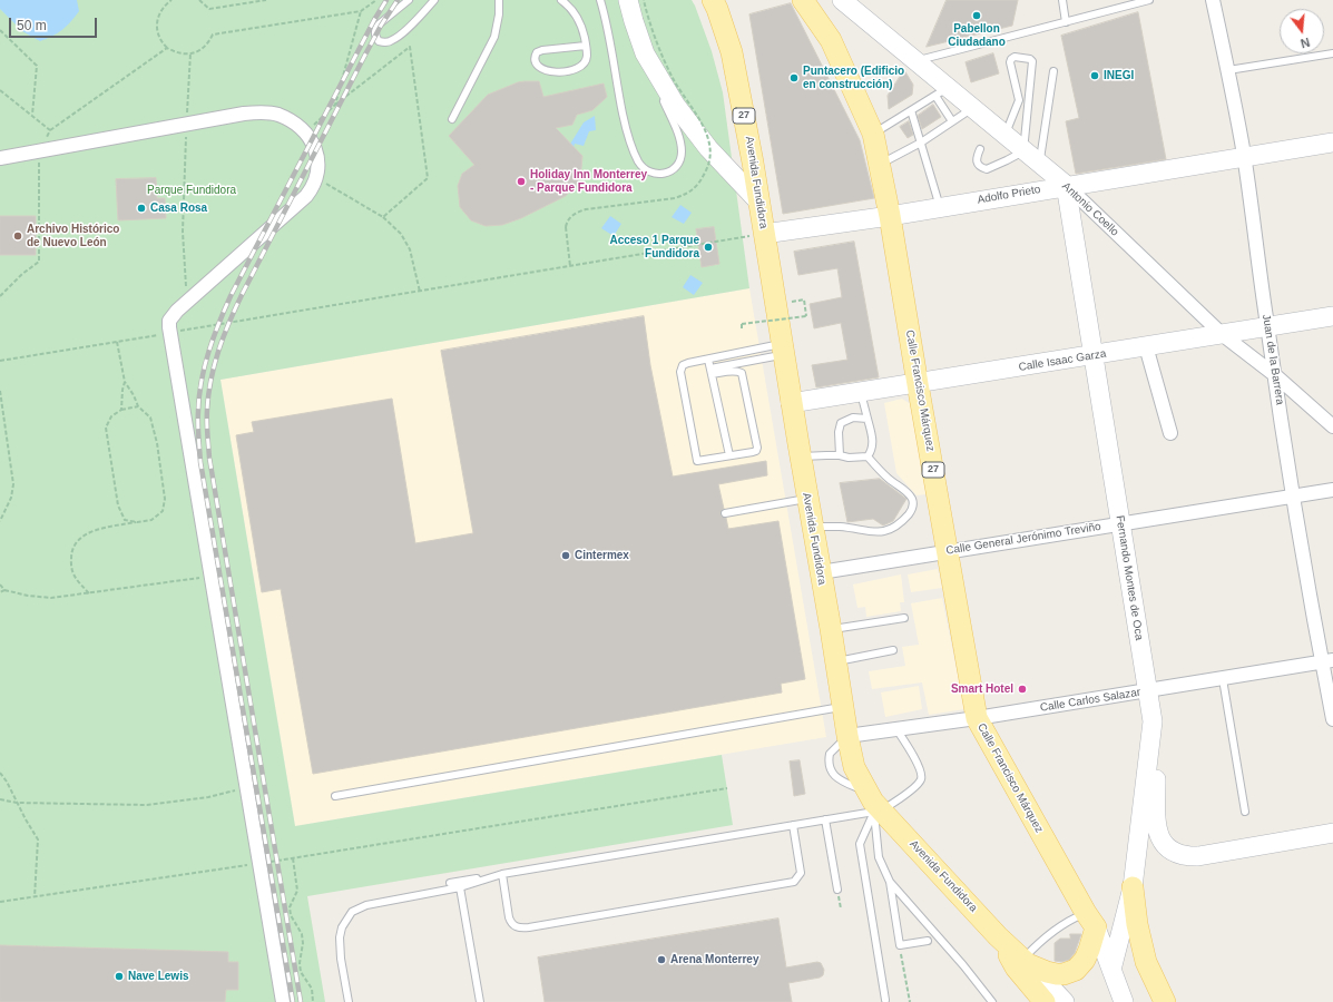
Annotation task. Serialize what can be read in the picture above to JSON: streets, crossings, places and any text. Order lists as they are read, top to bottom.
{
  "streets": {
    "main road": ["27", "Avenida Fundidora", "Calle Francisco Márquez"],
    "street": [
      "Adolfo Prieto",
      "Antonio Coello",
      "Juan de la Barrera",
      "Calle Isaac Garza",
      "Calle General Jerónimo Treviño",
      "Fernando Montes de Oca",
      "Calle Carlos Salazar"
    ]
  },
  "crossings": [
    ["27", "Calle Francisco Márquez"],
    ["27", "Fernando Montes de Oca"],
    ["Avenida Fundidora", "Adolfo Prieto"],
    ["Avenida Fundidora", "Calle Isaac Garza"],
    ["Avenida Fundidora", "Calle General Jerónimo Treviño"],
    ["Avenida Fundidora", "Calle Carlos Salazar"],
    ["Adolfo Prieto", "Antonio Coello"],
    ["Adolfo Prieto", "Juan de la Barrera"],
    ["Adolfo Prieto", "Calle Francisco Márquez"],
    ["Adolfo Prieto", "Fernando Montes de Oca"],
    ["Antonio Coello", "Juan de la Barrera"],
    ["Antonio Coello", "Calle Isaac Garza"],
    ["Antonio Coello", "Fernando Montes de Oca"],
    ["Juan de la Barrera", "Calle Isaac Garza"],
    ["Juan de la Barrera", "Calle General Jerónimo Treviño"],
    ["Juan de la Barrera", "Calle Carlos Salazar"],
    ["Calle Isaac Garza", "Calle Francisco Márquez"],
    ["Calle Isaac Garza", "Fernando Montes de Oca"],
    ["Calle Francisco Márquez", "Calle General Jerónimo Treviño"],
    ["Calle Francisco Márquez", "Calle Carlos Salazar"],
    ["Calle General Jerónimo Treviño", "Fernando Montes de Oca"],
    ["Fernando Montes de Oca", "Calle Carlos Salazar"]
  ],
  "parks": ["Parque Fundidora"],
  "places": [
    "Pabellon Ciudadano",
    "INEGI",
    "Puntacero (Edificio en construcción)",
    "Holiday Inn Monterrey - Parque Fundidora",
    "Casa Rosa",
    "Archivo Histórico de Nuevo León",
    "Acceso 1 Parque Fundidora",
    "Cintermex",
    "Smart Hotel",
    "Arena Monterrey",
    "Nave Lewis"
  ],
  "scale_bar": "50 m",
  "north": "bottom"
}
